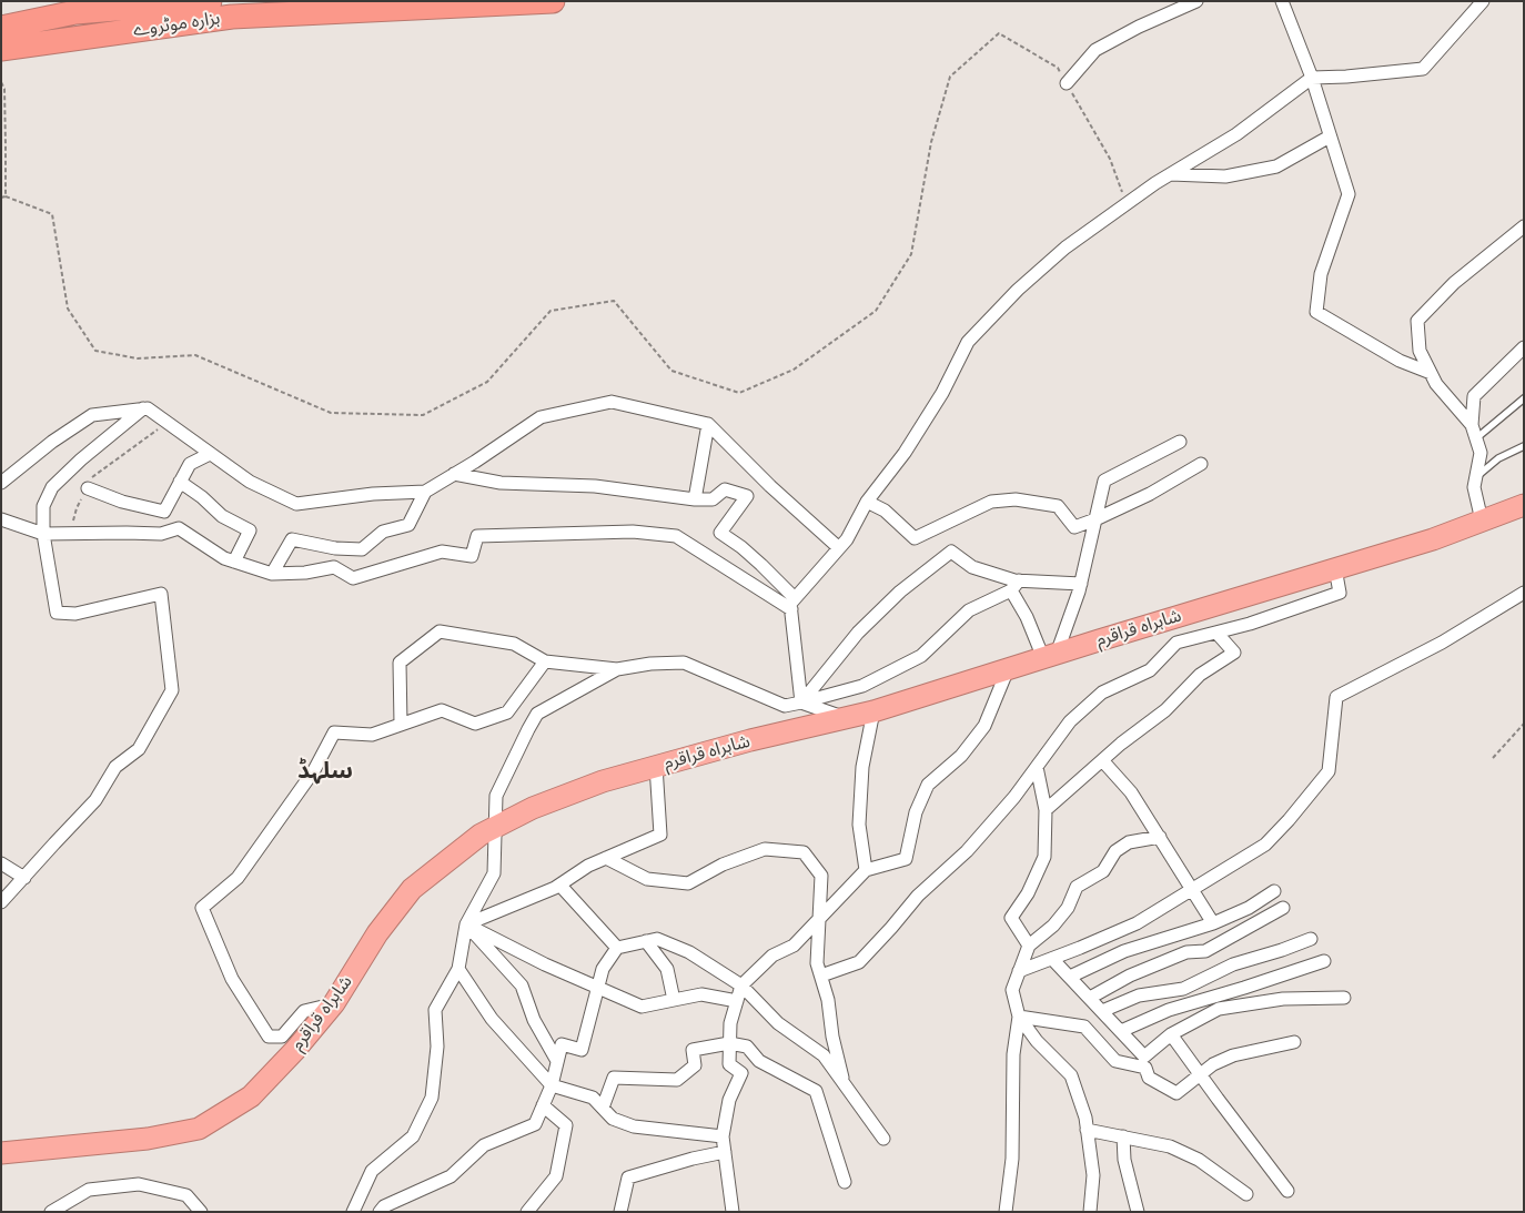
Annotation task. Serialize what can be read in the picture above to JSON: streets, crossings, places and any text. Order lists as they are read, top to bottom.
{
  "streets": {
    "highway": ["ہزارہ موٹروے", "شاہراہ قراقرم"]
  },
  "districts": ["سلہڈ"]
}
